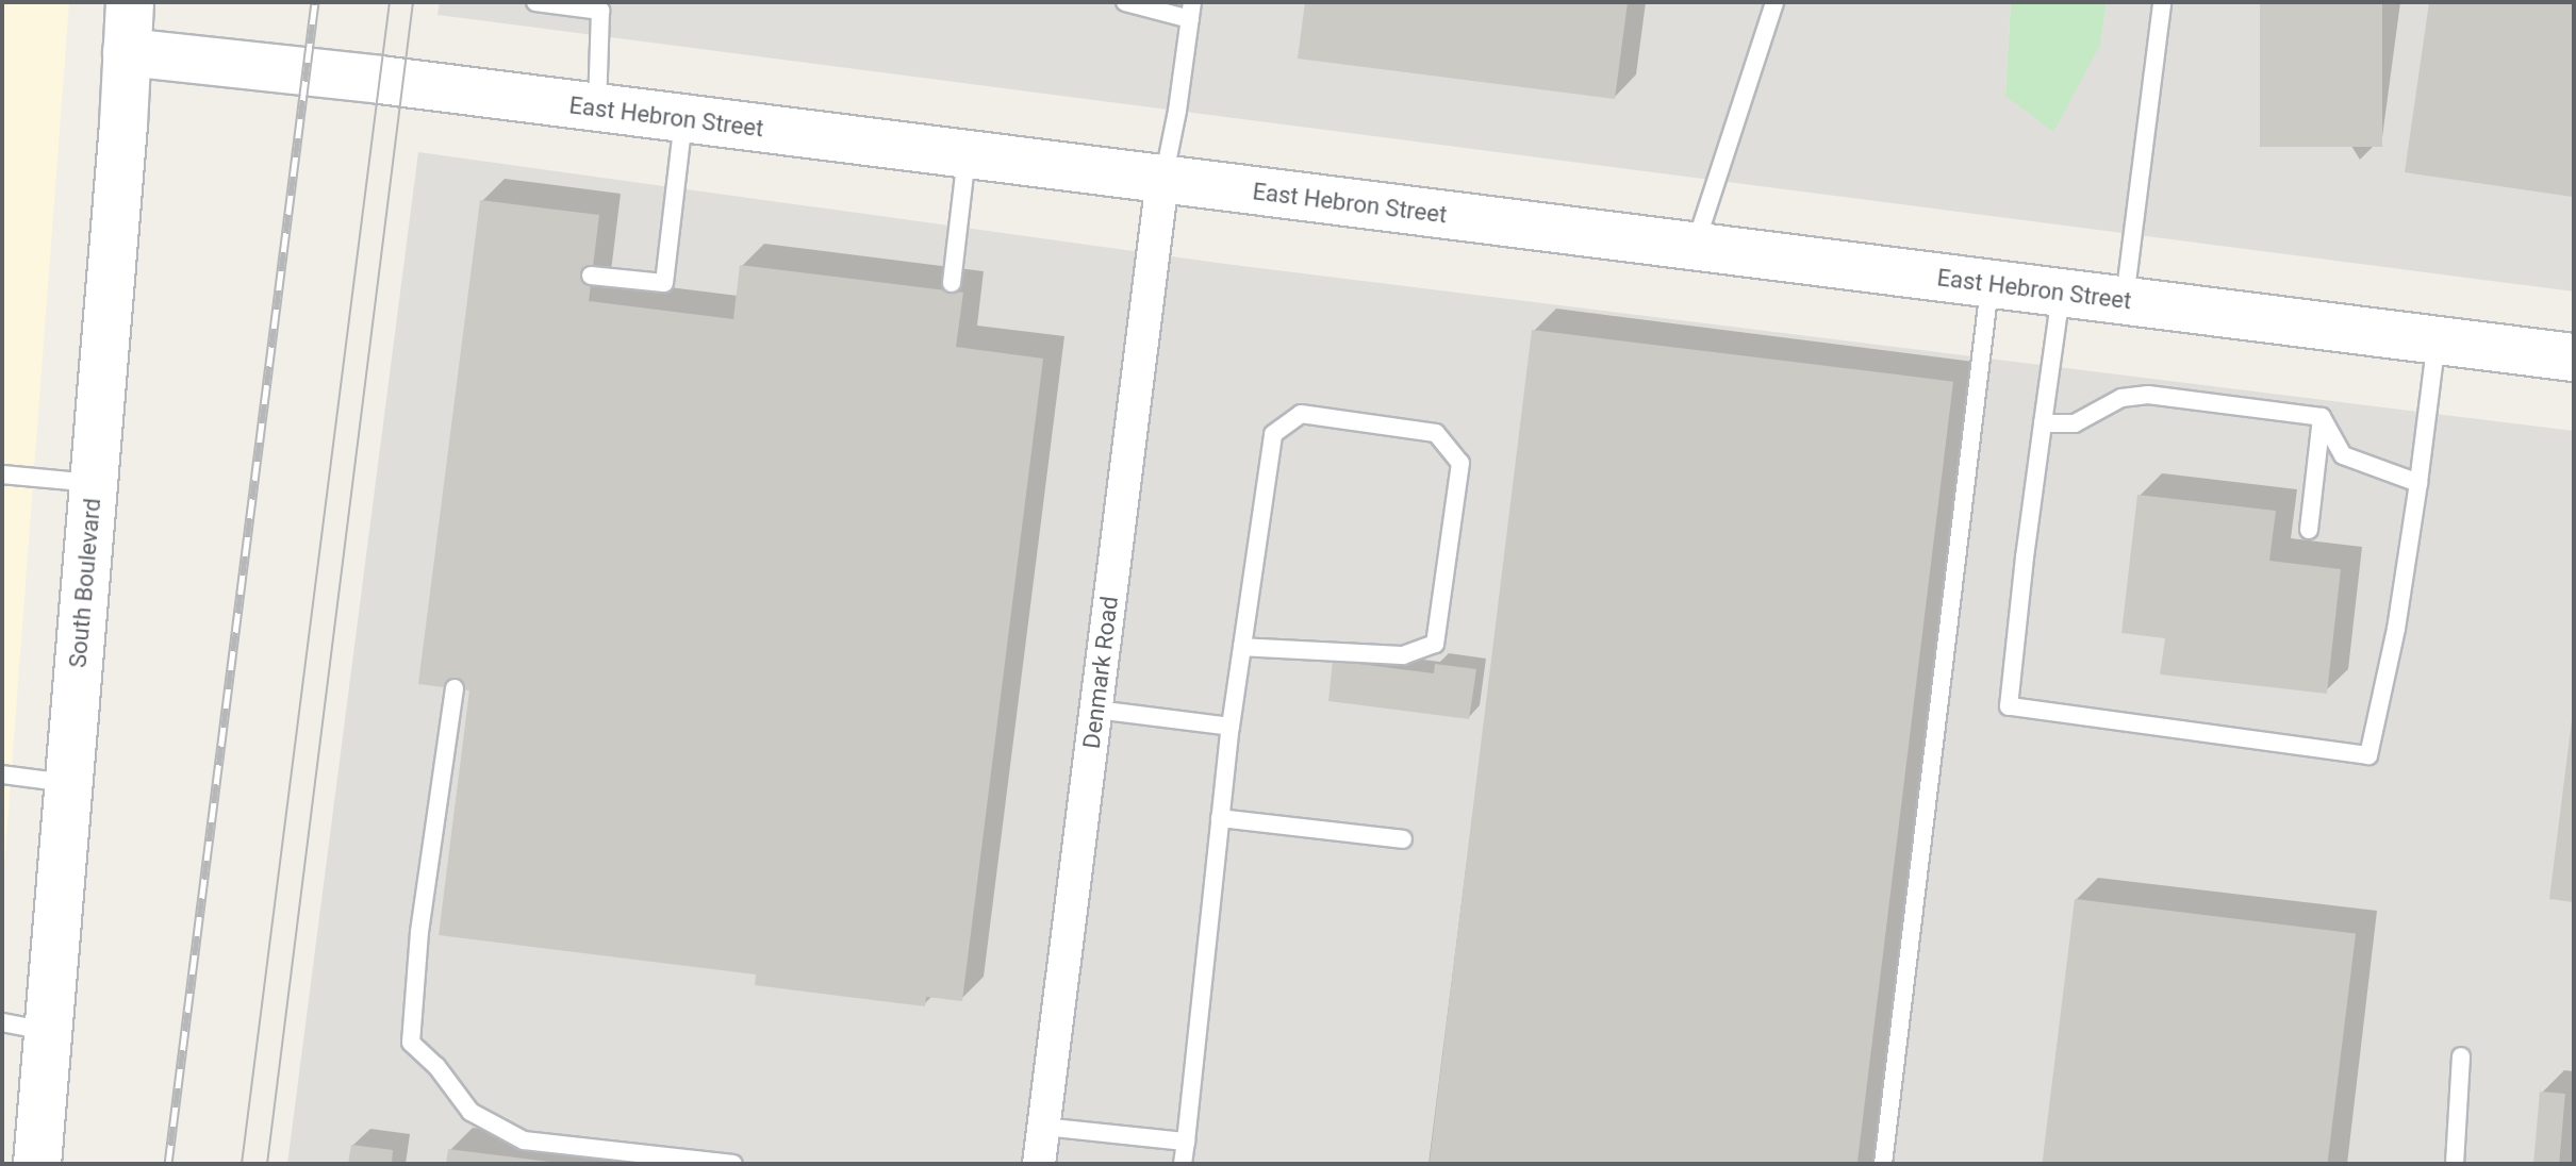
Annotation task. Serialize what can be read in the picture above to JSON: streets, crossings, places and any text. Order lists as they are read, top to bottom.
{
  "streets": {
    "street": ["East Hebron Street", "South Boulevard", "Denmark Road"]
  },
  "crossings": [
    ["East Hebron Street", "South Boulevard"],
    ["East Hebron Street", "Denmark Road"]
  ]
}
